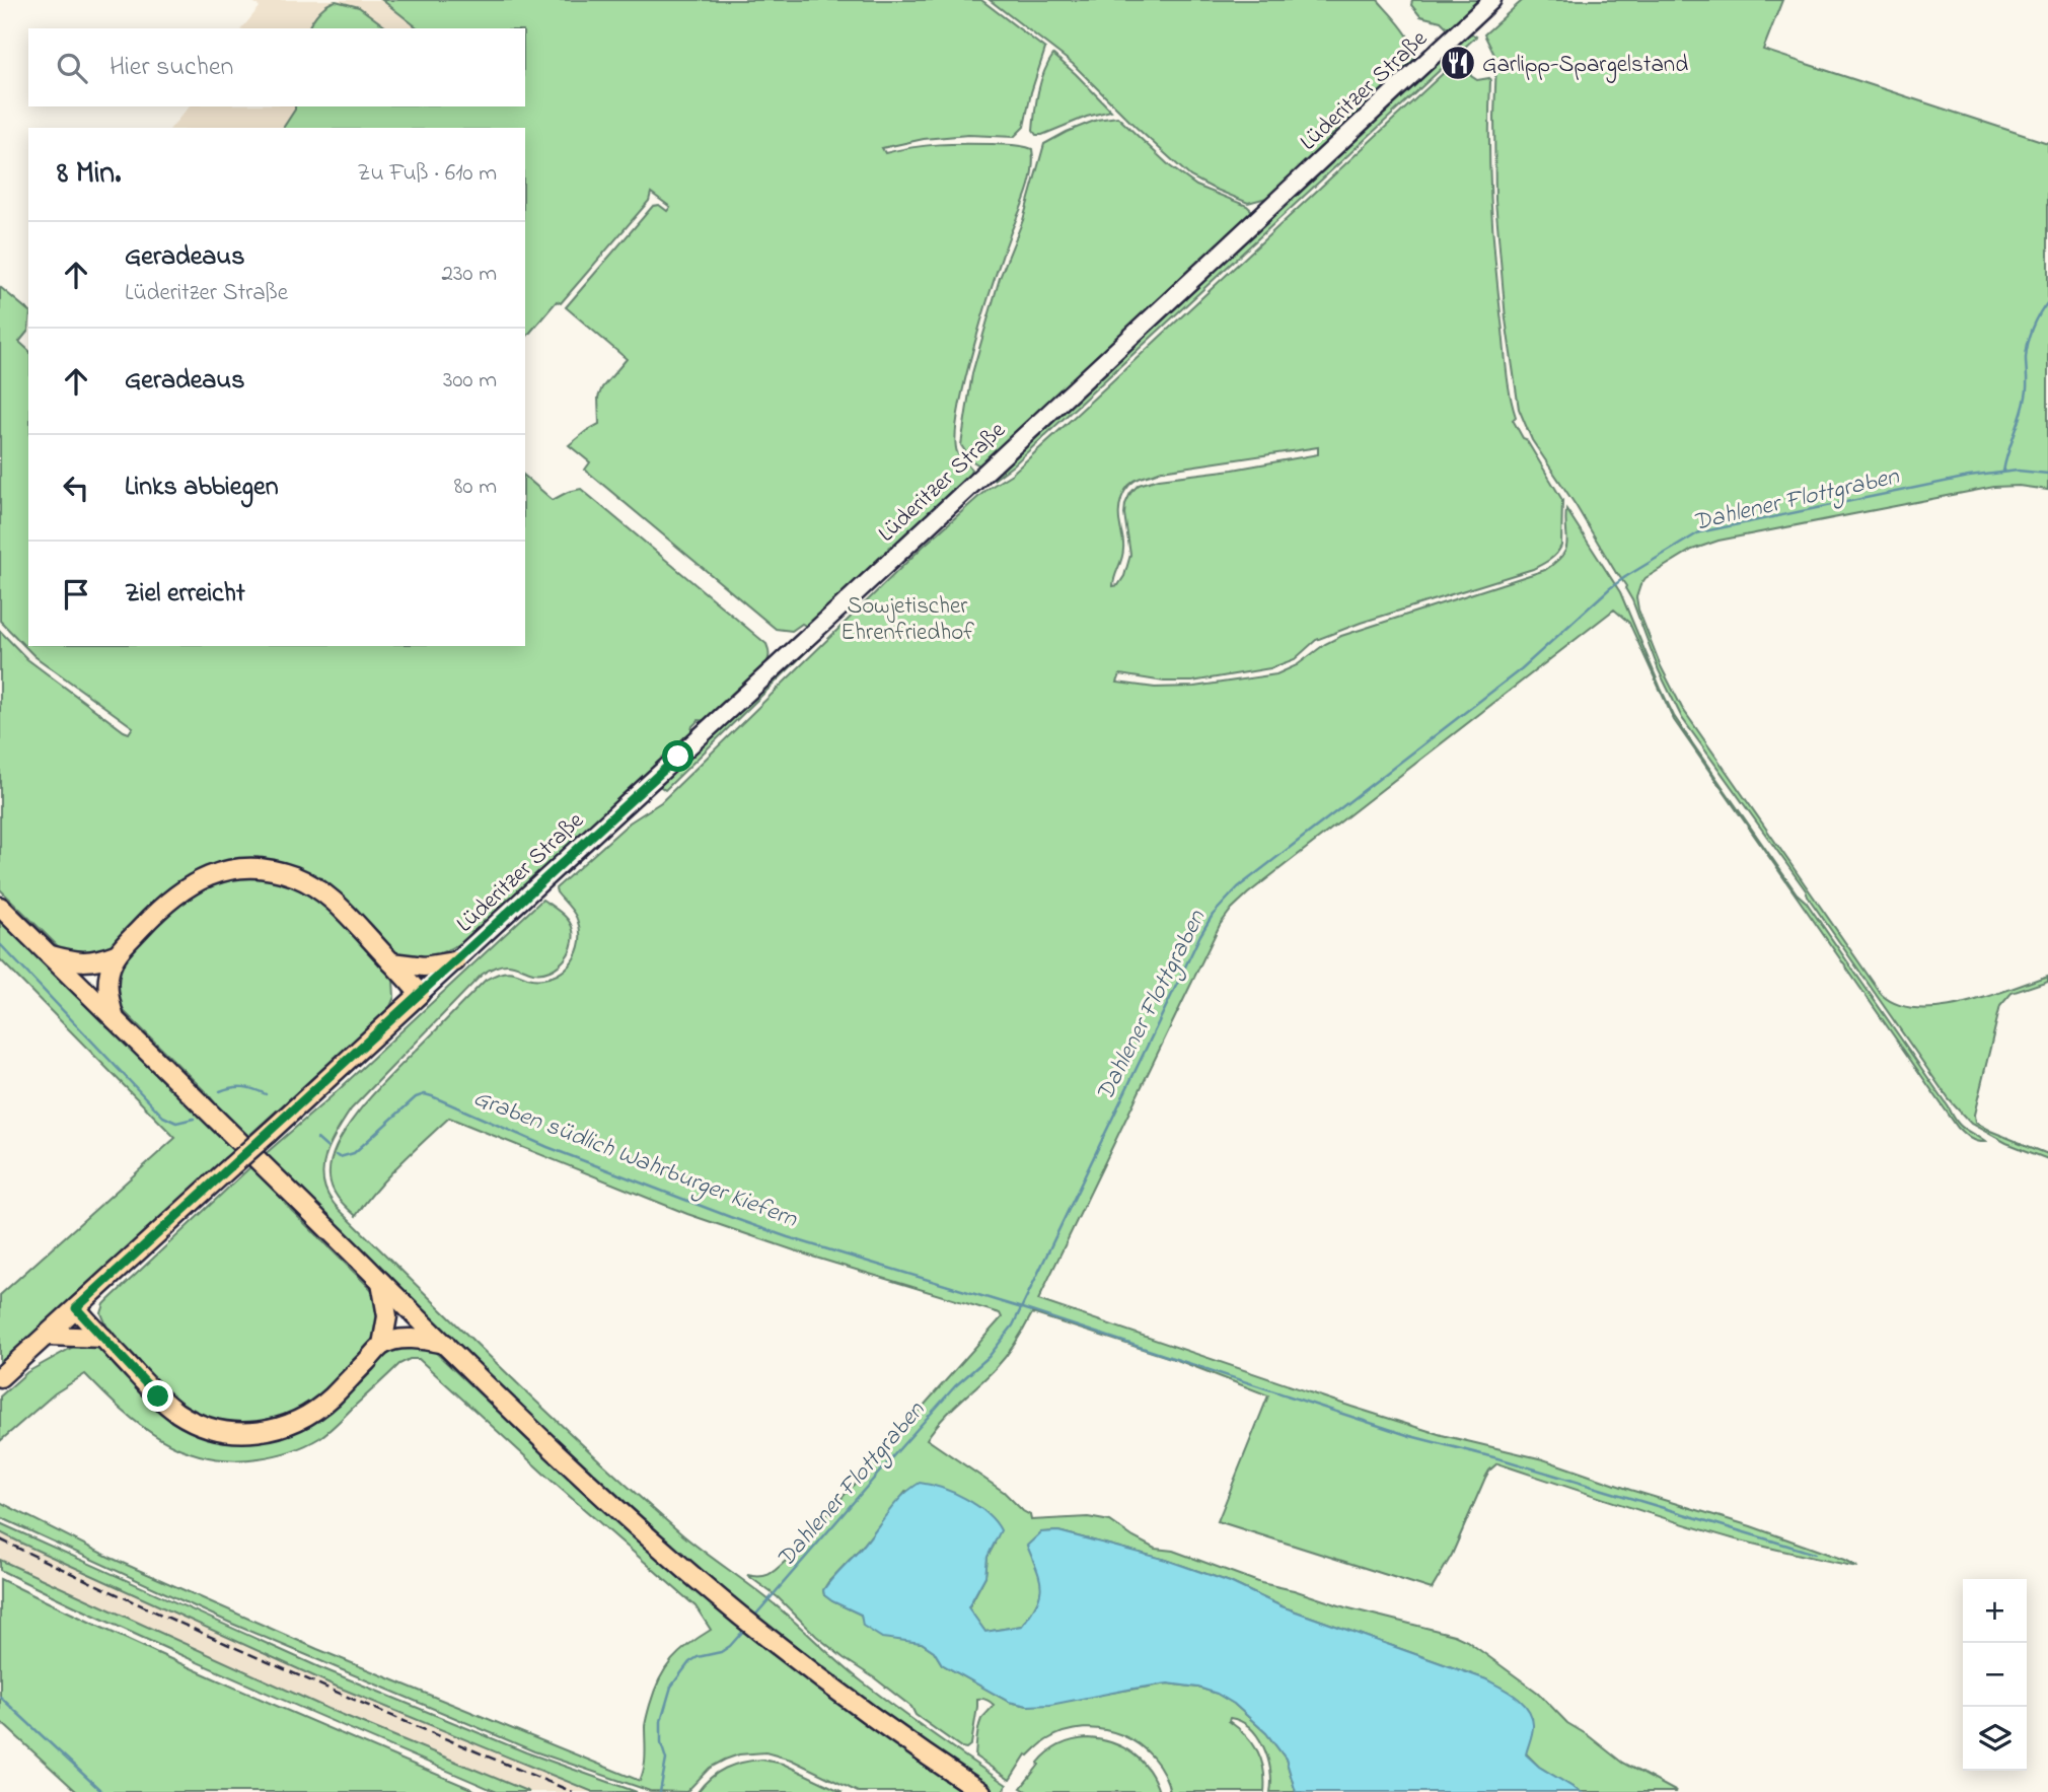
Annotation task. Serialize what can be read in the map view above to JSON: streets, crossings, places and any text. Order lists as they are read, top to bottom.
{
  "streets": {
    "main road": ["Lüderitzer Straße"]
  },
  "water": ["Dahlener Flottgraben", "Graben südlich Wahrburger Kiefern"],
  "parks": ["Sowjetischer Ehrenfriedhof"],
  "places": {
    "restaurant": ["Garlipp-Spargelstand"]
  },
  "page": {
    "search": "Hier suchen",
    "heading": ["8 Min.", "Zu Fuß · 610 m"],
    "list": [
      ["Geradeaus", "Lüderitzer Straße", "230 m"],
      ["Geradeaus", "300 m"],
      ["Links abbiegen", "80 m"],
      "Ziel erreicht"
    ],
    "map_buttons": ["+", "−"]
  }
}
